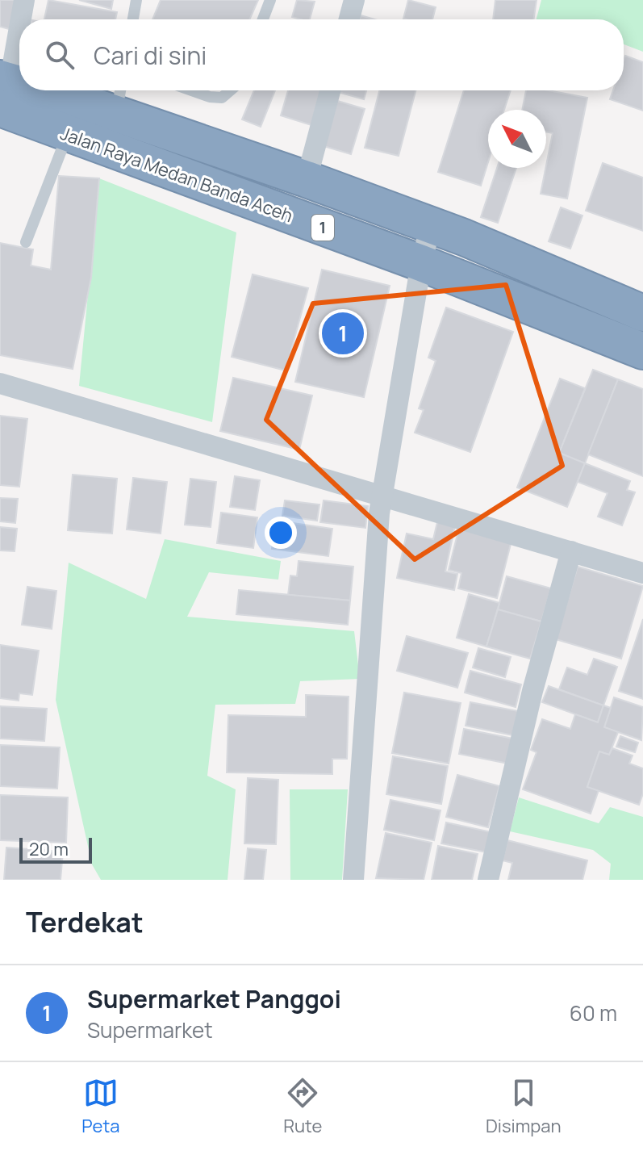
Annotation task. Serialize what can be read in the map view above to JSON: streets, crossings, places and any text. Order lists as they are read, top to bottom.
{
  "streets": {
    "highway": ["Jalan Raya Medan Banda Aceh", "1"]
  },
  "scale_bar": "20 m",
  "north": "top left",
  "page": {
    "search": "Cari di sini",
    "pins": "1",
    "scale": "20 m",
    "heading": "Terdekat",
    "list": [
      {
        "mark": "1",
        "name": "Supermarket Panggoi",
        "note": "Supermarket",
        "value": "60 m"
      }
    ],
    "nav": ["Peta", "Rute", "Disimpan"]
  }
}
